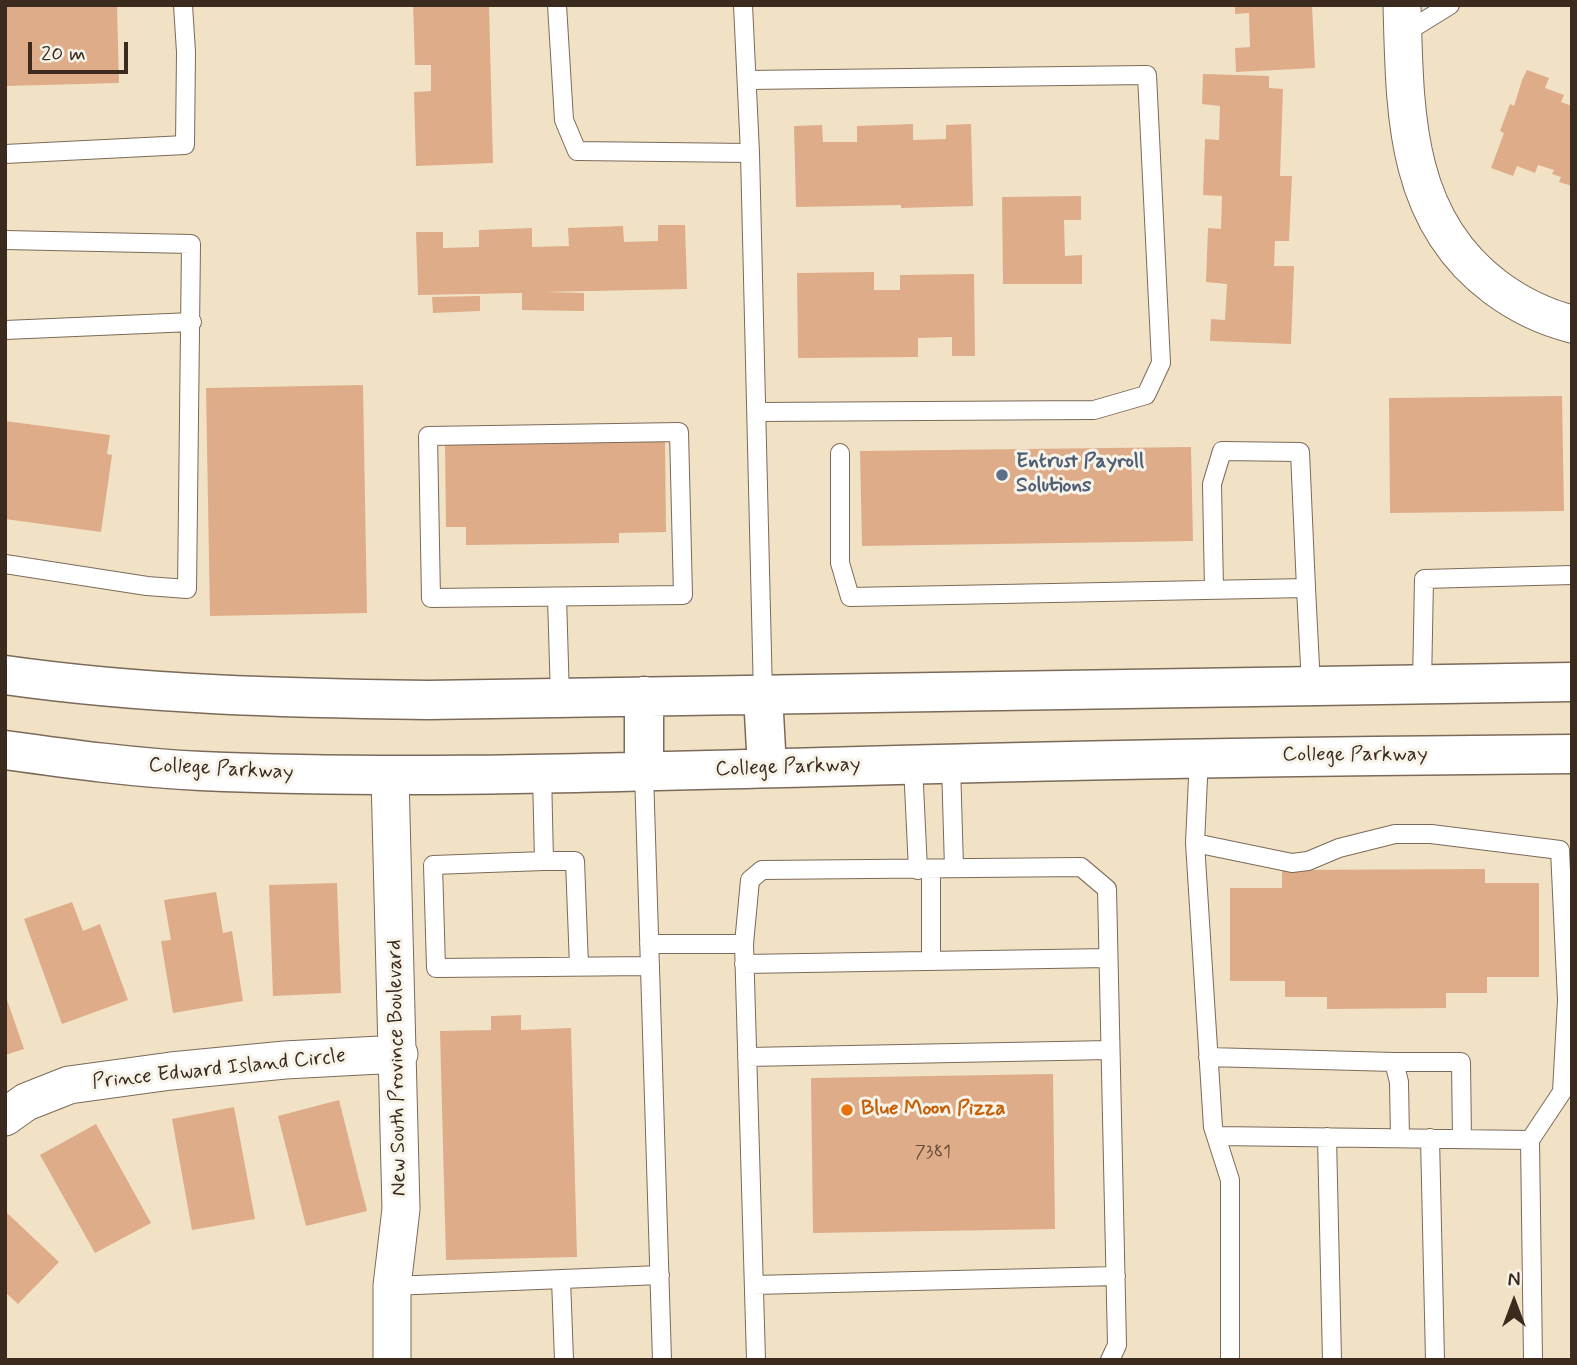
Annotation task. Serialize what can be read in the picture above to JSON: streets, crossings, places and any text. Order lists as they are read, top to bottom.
{
  "streets": {
    "main road": ["College Parkway"],
    "street": ["New South Province Boulevard", "Prince Edward Island Circle"]
  },
  "crossings": [
    ["College Parkway", "New South Province Boulevard"],
    ["New South Province Boulevard", "Prince Edward Island Circle"]
  ],
  "places": ["Entrust Payroll Solutions", "Blue Moon Pizza"],
  "house_numbers": ["7381"],
  "scale_bar": "20 m",
  "north": "top"
}
